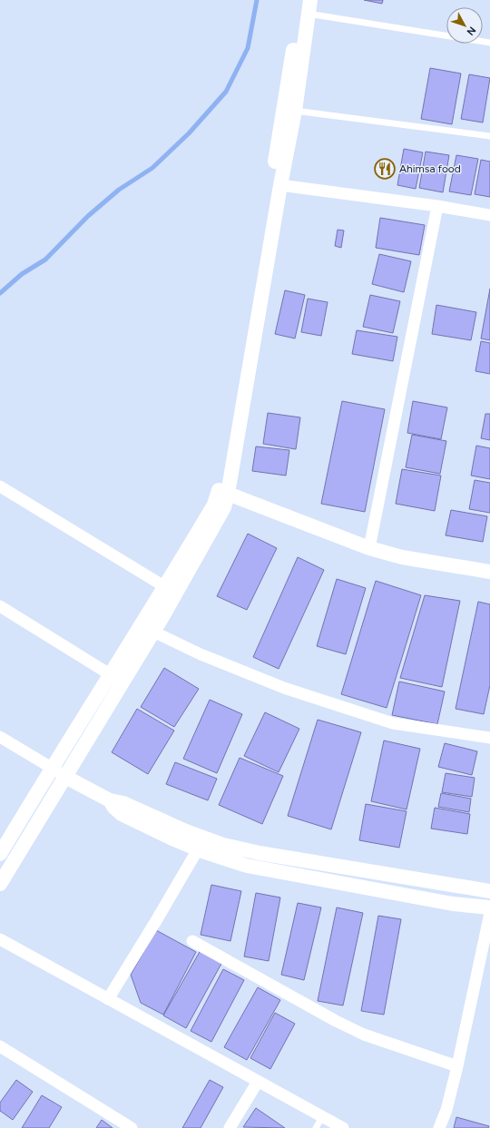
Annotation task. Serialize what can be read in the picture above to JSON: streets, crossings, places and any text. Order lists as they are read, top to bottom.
{
  "places": {
    "restaurant": ["Ahimsa food"]
  },
  "north": "bottom right"
}
